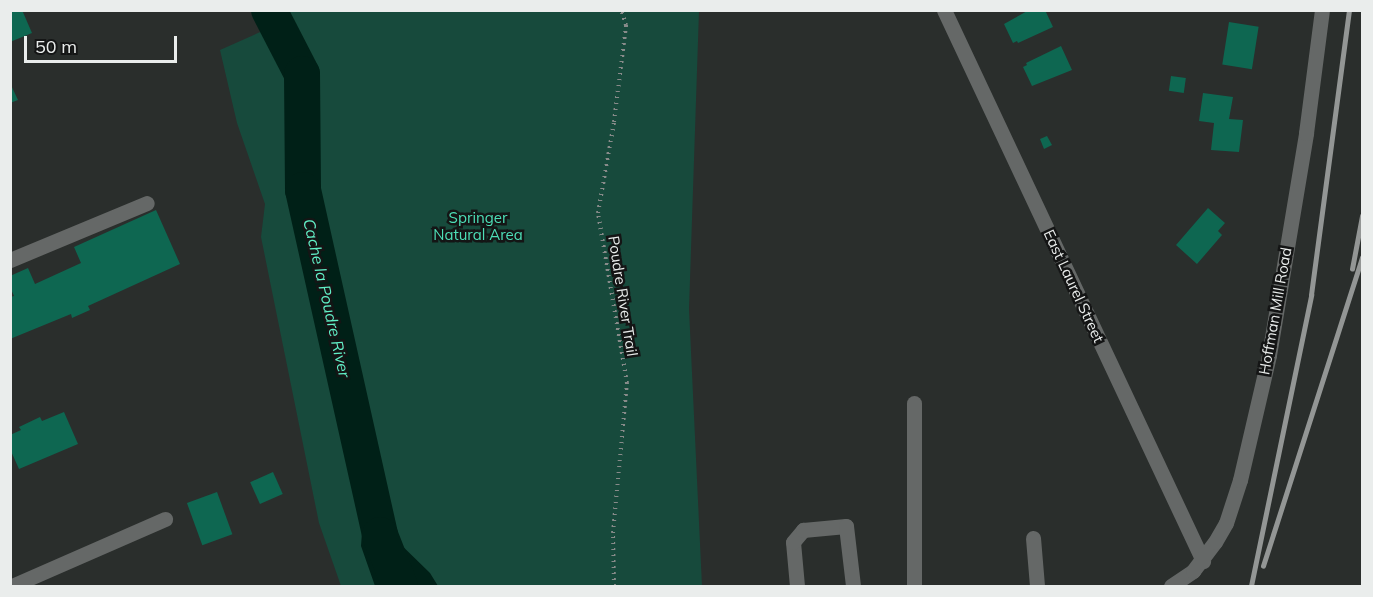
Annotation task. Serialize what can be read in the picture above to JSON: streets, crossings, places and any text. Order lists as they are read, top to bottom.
{
  "streets": {
    "street": ["East Laurel Street", "Hoffman Mill Road"],
    "path": ["Poudre River Trail"]
  },
  "crossings": [
    ["East Laurel Street", "Hoffman Mill Road"]
  ],
  "water": ["Cache la Poudre River"],
  "parks": ["Springer Natural Area"],
  "scale_bar": "50 m"
}
